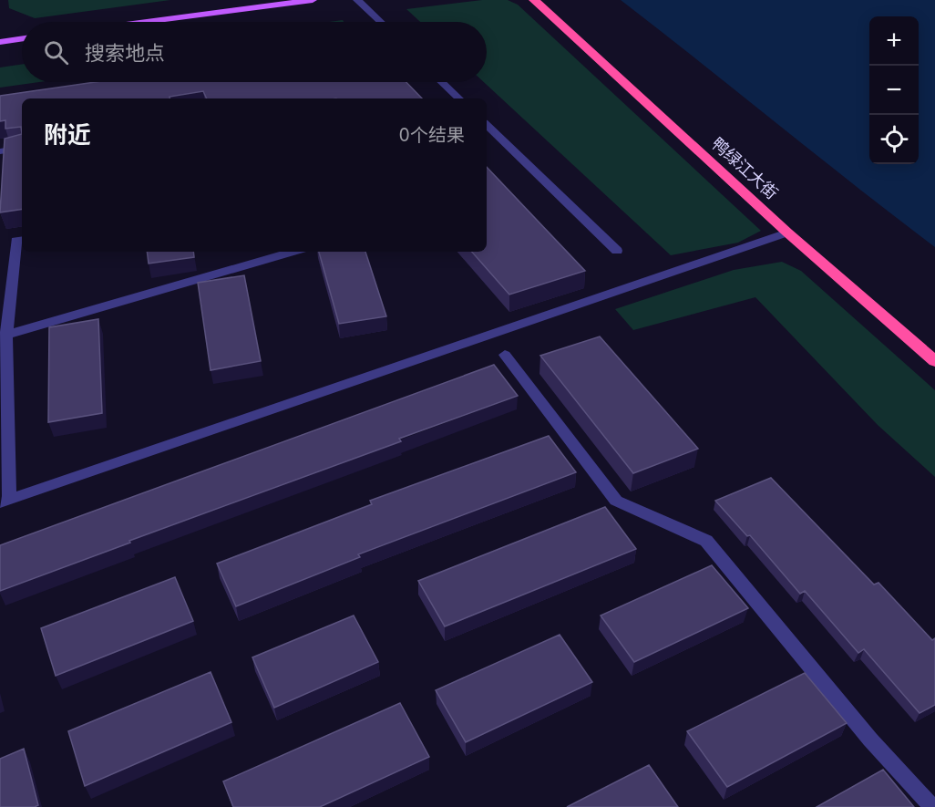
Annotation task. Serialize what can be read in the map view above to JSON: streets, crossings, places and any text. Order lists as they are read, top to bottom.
{
  "streets": {
    "highway": ["鸭绿江大街"]
  },
  "page": {
    "map_buttons": ["+", "−"],
    "search": "搜索地点",
    "heading": ["附近", "0个结果"]
  }
}
